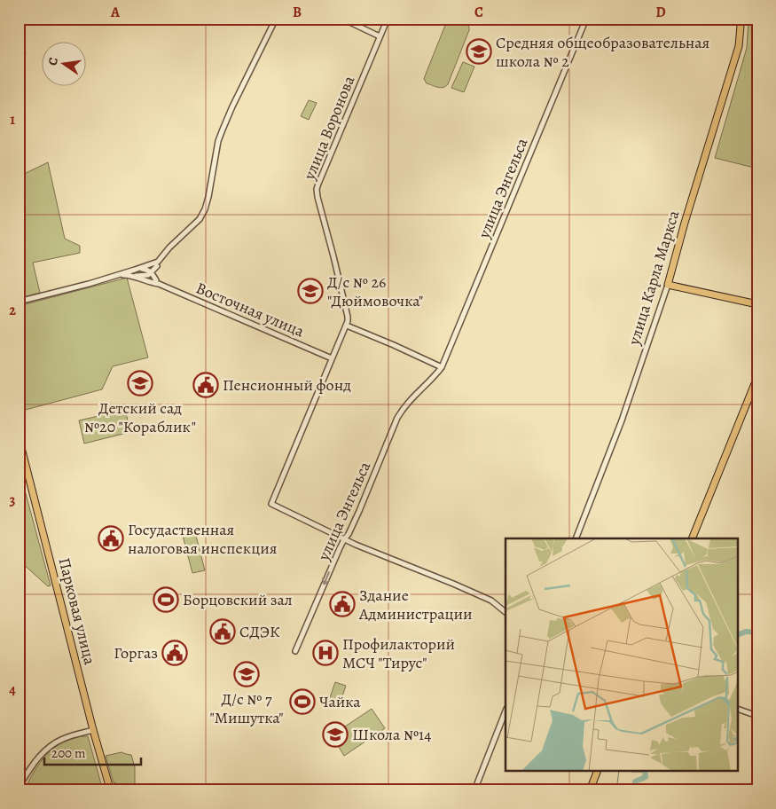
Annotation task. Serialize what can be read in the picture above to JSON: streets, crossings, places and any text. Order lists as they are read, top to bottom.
{
  "streets": {
    "main road": ["улица Карла Маркса", "Парковая улица"],
    "street": ["улица Воронова", "улица Энгельса", "Восточная улица"]
  },
  "crossings": [
    ["улица Воронова", "улица Энгельса"],
    ["улица Воронова", "Восточная улица"]
  ],
  "places": {
    "school or university": [
      "Средняя общеобразовательная школа № 2",
      "Д/с № 26 \"Дюймовочка\"",
      "Детский сад №20 \"Кораблик\"",
      "Д/с № 7 \"Мишутка\"",
      "Школа №14"
    ],
    "public building": [
      "Пенсионный фонд",
      "Госудаственная налоговая инспекция",
      "Здание Администрации",
      "СДЭК",
      "Горгаз"
    ],
    "sports": ["Борцовский зал", "Чайка"],
    "hospital": ["Профилакторий МСЧ \"Тирус\""]
  },
  "scale_bar": "200 m",
  "north": "left",
  "grid": {
    "columns": [
      "A",
      "B",
      "C",
      "D"
    ],
    "rows": [
      "1",
      "2",
      "3",
      "4"
    ]
  }
}
